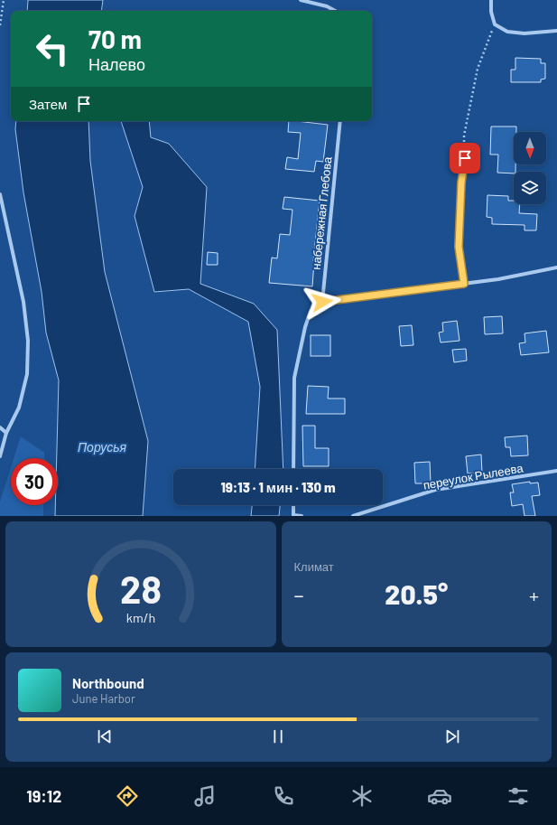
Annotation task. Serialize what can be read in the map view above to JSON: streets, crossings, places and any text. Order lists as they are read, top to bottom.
{
  "streets": {
    "street": ["набережная Глебова", "переулок Рылеева"]
  },
  "water": ["Порусья"],
  "north": "bottom",
  "page": {
    "turn": ["70 m", "Налево"],
    "then": "Затем",
    "limit": "30",
    "trip": "19:13 · 1 мин · 130 m",
    "tile": "Климат",
    "heat": ["−", "20.5°", "+"],
    "song": ["Northbound", "June Harbor"],
    "tabs": "19:12",
    "gauge": ["28", "km/h"]
  }
}
